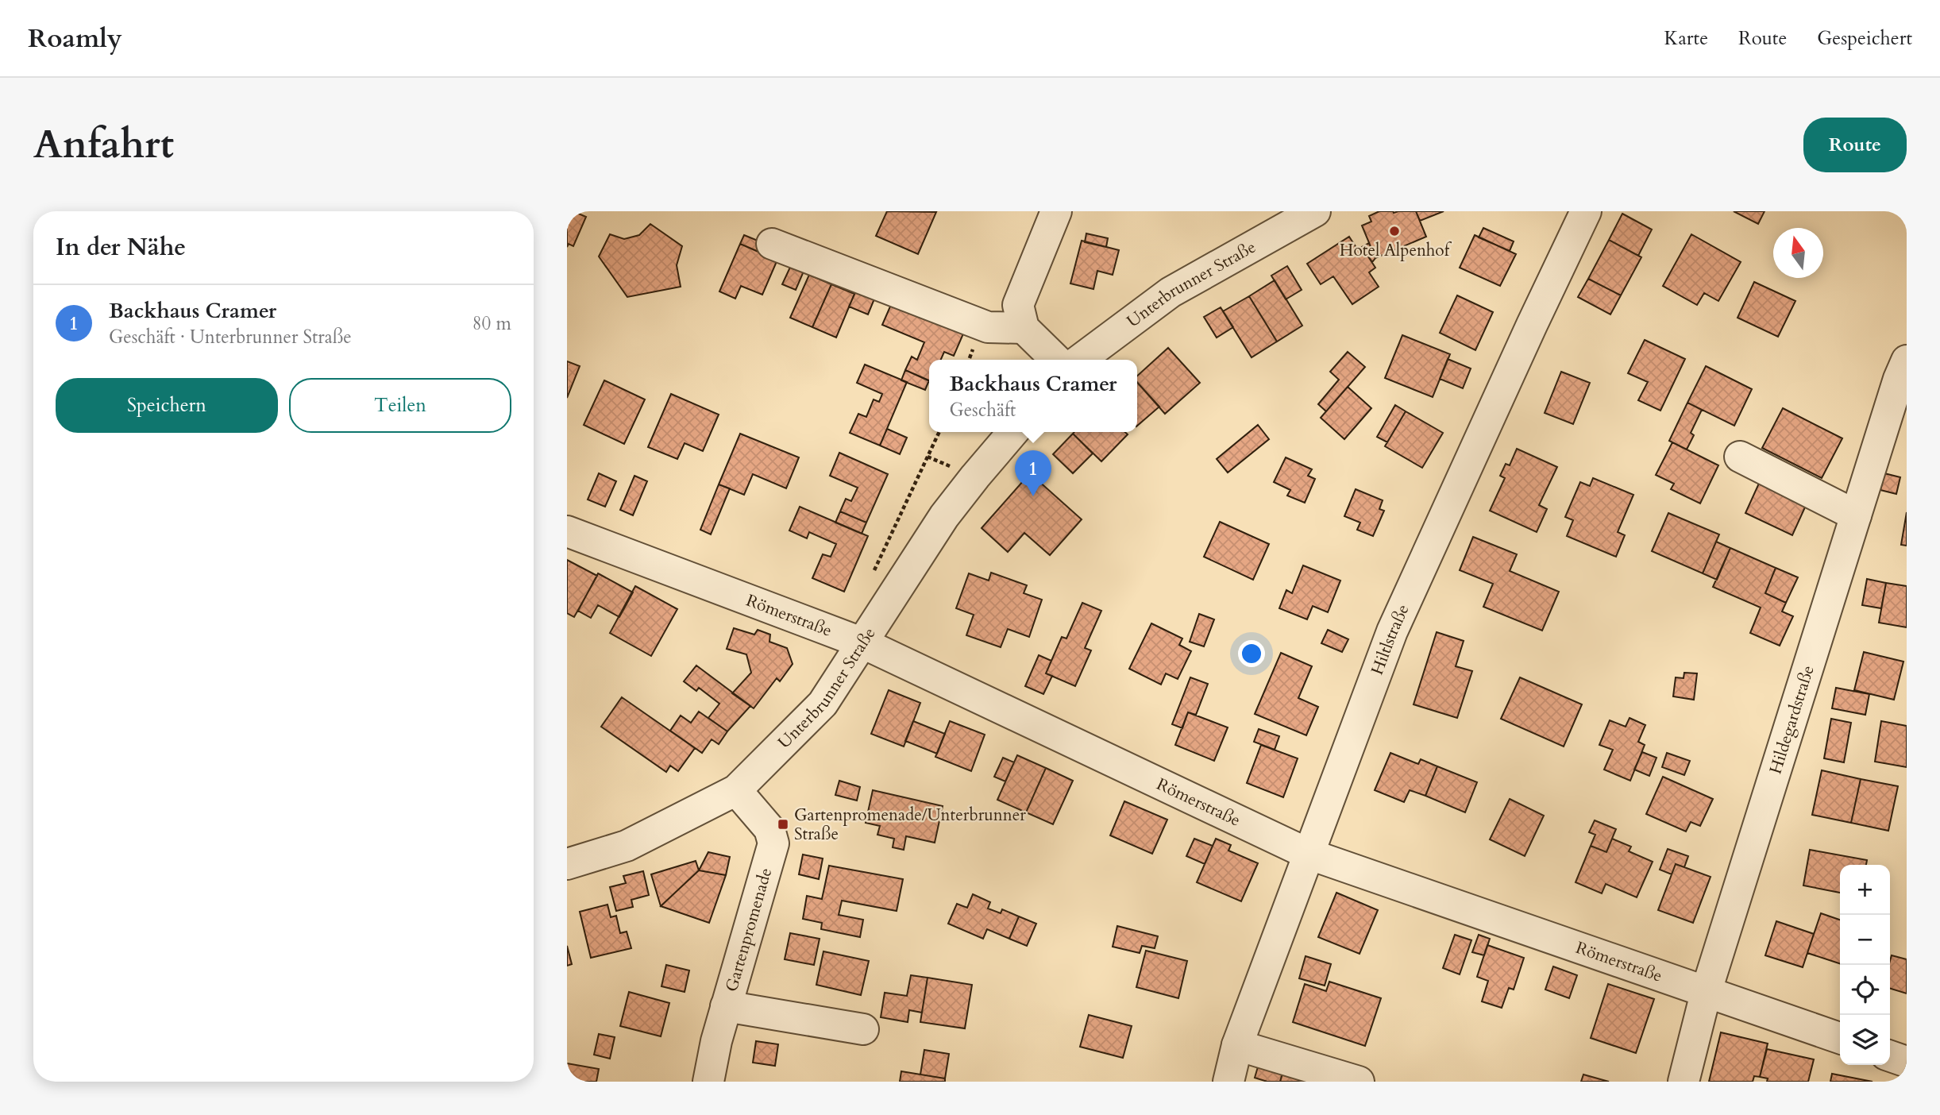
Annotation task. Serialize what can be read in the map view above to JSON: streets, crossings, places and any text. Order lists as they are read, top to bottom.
{
  "streets": {
    "street": [
      "Unterbrunner Straße",
      "Römerstraße",
      "Hiltlstraße",
      "Hildegardstraße",
      "Gartenpromenade"
    ]
  },
  "crossings": [
    ["Unterbrunner Straße", "Römerstraße"],
    ["Unterbrunner Straße", "Gartenpromenade"],
    ["Römerstraße", "Hiltlstraße"],
    ["Römerstraße", "Hildegardstraße"]
  ],
  "places": {
    "other": ["Hotel Alpenhof"],
    "transit": ["Gartenpromenade/Unterbrunner Straße"]
  },
  "north": "top",
  "page": {
    "header": "Roamly",
    "nav": ["Karte", "Route", "Gespeichert"],
    "buttons": [
      "Route",
      ["Speichern", "Teilen"]
    ],
    "title": "Anfahrt",
    "heading": "In der Nähe",
    "list": [
      {
        "mark": "1",
        "name": "Backhaus Cramer",
        "note": "Geschäft · Unterbrunner Straße",
        "value": "80 m"
      }
    ],
    "popup": ["Backhaus Cramer", "Geschäft"],
    "pins": "1",
    "map_buttons": ["+", "−"]
  }
}
